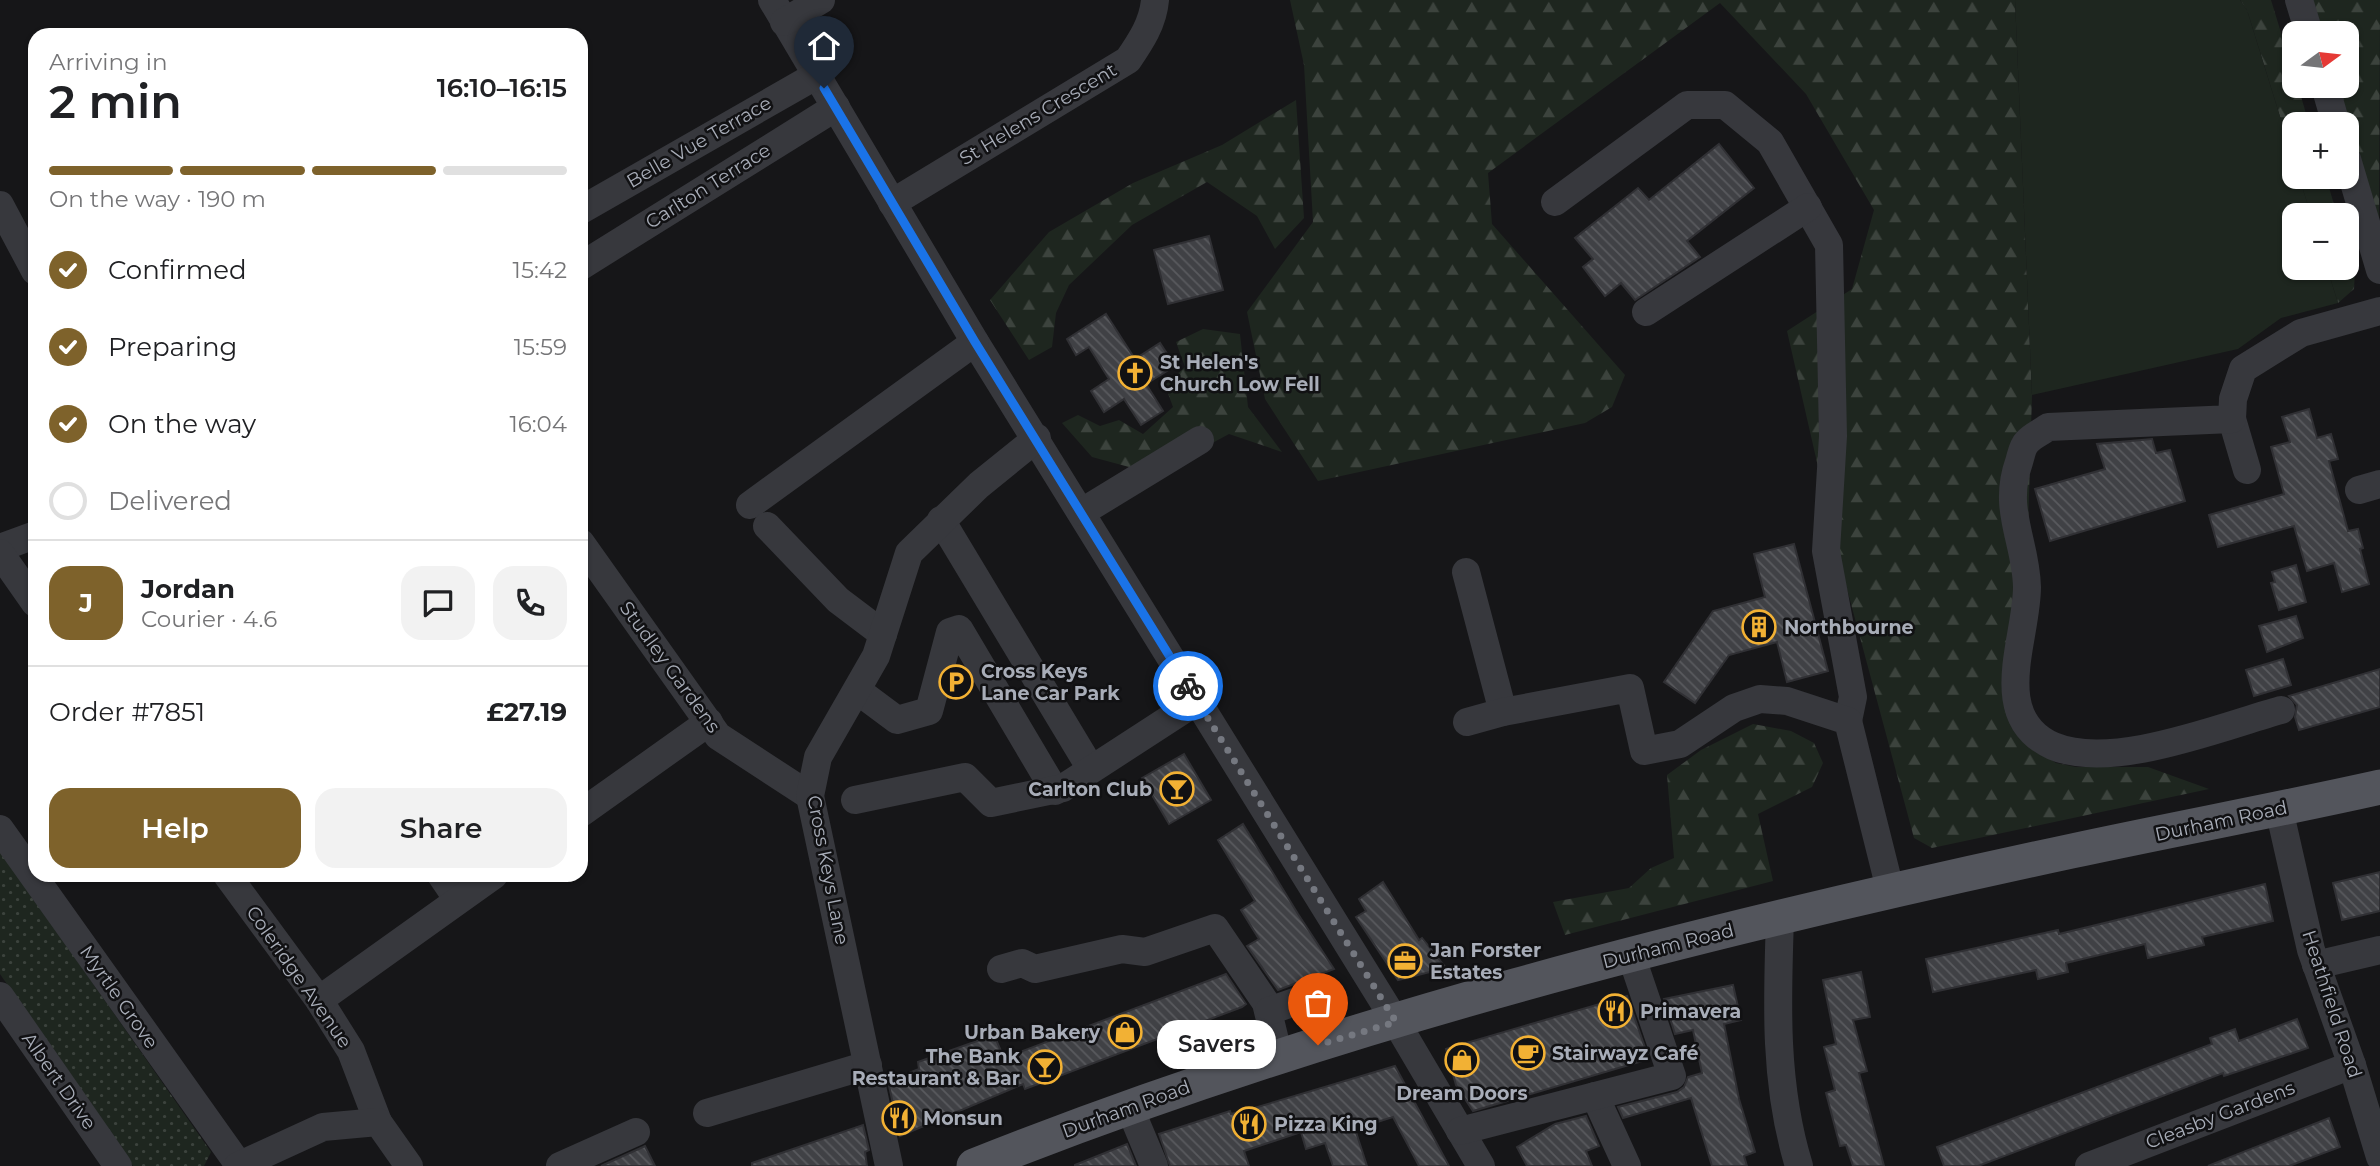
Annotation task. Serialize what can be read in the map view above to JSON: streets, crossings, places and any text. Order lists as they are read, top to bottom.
{
  "streets": {
    "main road": ["Durham Road"],
    "street": [
      "St Helens Crescent",
      "Belle Vue Terrace",
      "Carlton Terrace",
      "Studley Gardens",
      "Cross Keys Lane",
      "Coleridge Avenue",
      "Myrtle Grove",
      "Heathfield Road",
      "Albert Drive",
      "Cleasby Gardens"
    ]
  },
  "crossings": [
    ["Studley Gardens", "Cross Keys Lane"],
    ["Durham Road", "Heathfield Road"],
    ["Heathfield Road", "Cleasby Gardens"]
  ],
  "places": {
    "church": ["St Helen's Church Low Fell"],
    "building": ["Northbourne"],
    "parking": ["Cross Keys Lane Car Park"],
    "bar": ["Carlton Club", "The Bank Restaurant & Bar"],
    "office": ["Jan Forster Estates"],
    "restaurant": ["Primavera", "Monsun", "Pizza King"],
    "shop": ["Urban Bakery", "Dream Doors"],
    "other": ["Savers"],
    "cafe": ["Stairwayz Café"]
  },
  "north": "right",
  "page": {
    "map_buttons": ["+", "−"],
    "heading": ["2 min", "Arriving in", "16:10–16:15"],
    "panel": [
      "Jordan",
      "Courier · 4.6",
      "Order #7851",
      "£27.19"
    ],
    "bar": "On the way · 190 m",
    "list": [
      ["Confirmed", "15:42"],
      ["Preparing", "15:59"],
      ["On the way", "16:04"],
      "Delivered"
    ],
    "round": "J",
    "buttons": ["Help", "Share"],
    "bubble": "Savers"
  }
}
